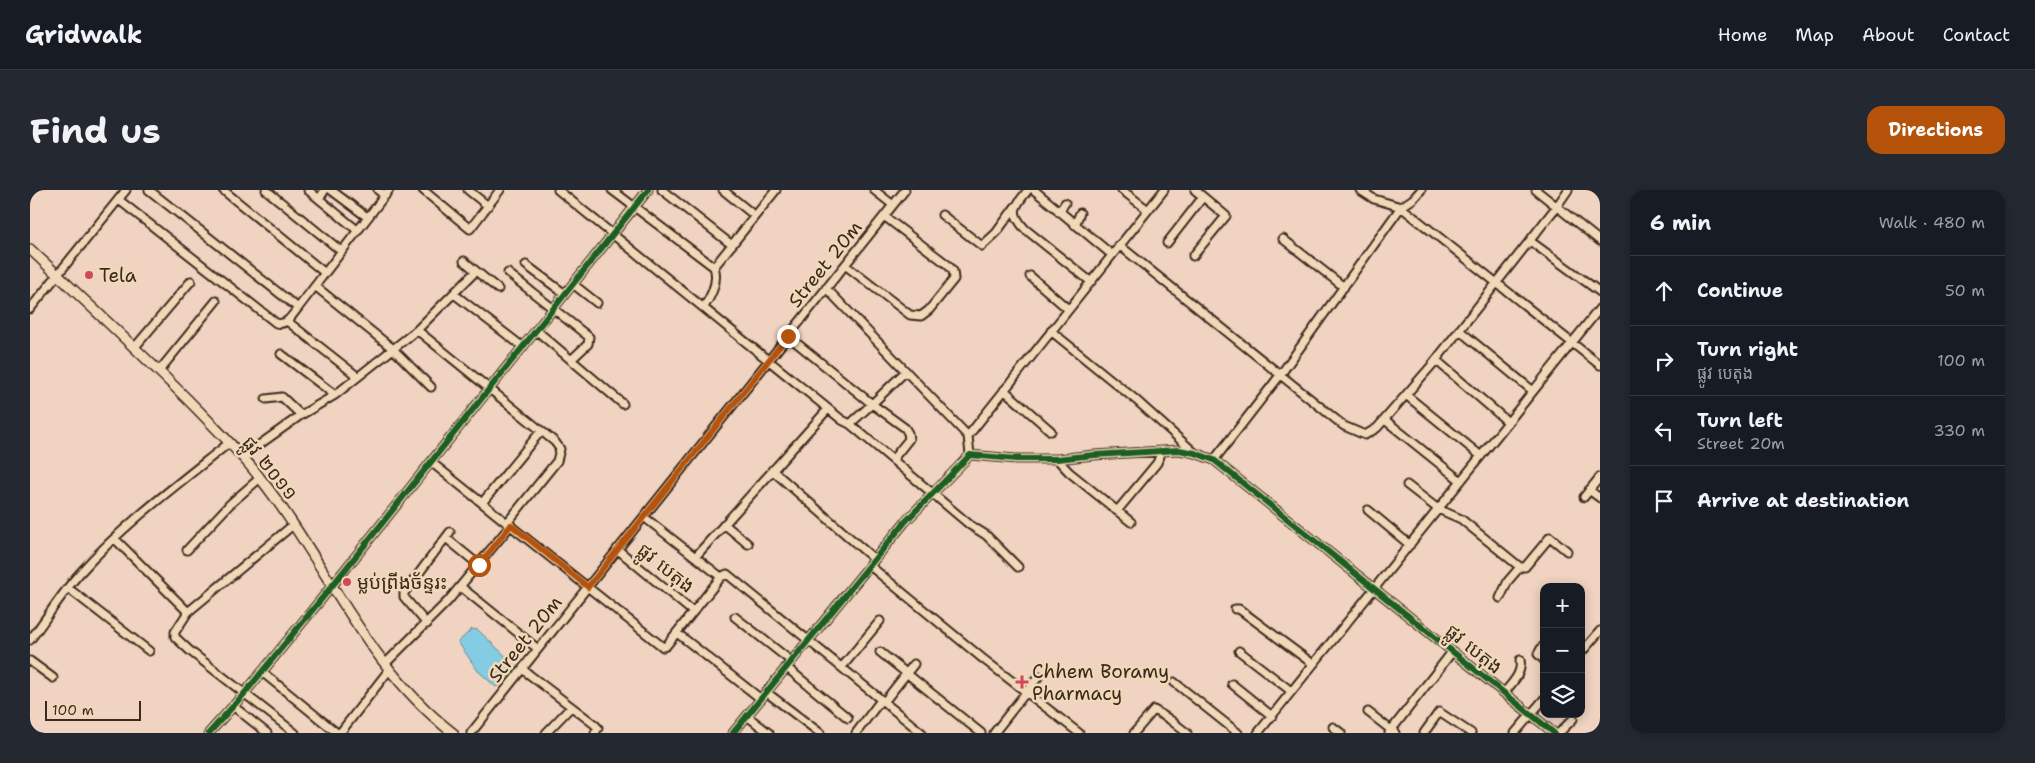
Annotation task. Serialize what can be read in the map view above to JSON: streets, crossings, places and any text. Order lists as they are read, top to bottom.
{
  "streets": {
    "main road": ["ផ្លូវ ២០១១"],
    "street": ["Street 20m", "ផ្លូវ បេតុង"]
  },
  "crossings": [
    ["Street 20m", "ផ្លូវ បេតុង"]
  ],
  "places": {
    "other": ["Tela", "ម្លប់ព្រីងច័ន្ទរះ"],
    "health": ["Chhem Boramy Pharmacy"]
  },
  "scale_bar": "100 m",
  "page": {
    "header": "Gridwalk",
    "nav": [
      "Home",
      "Map",
      "About",
      "Contact"
    ],
    "buttons": "Directions",
    "title": "Find us",
    "heading": ["6 min", "Walk · 480 m"],
    "list": [
      ["Continue", "50 m"],
      ["Turn right", "ផ្លូវ បេតុង", "100 m"],
      ["Turn left", "Street 20m", "330 m"],
      "Arrive at destination"
    ],
    "map_buttons": ["+", "−"],
    "scale": "100 m"
  }
}
